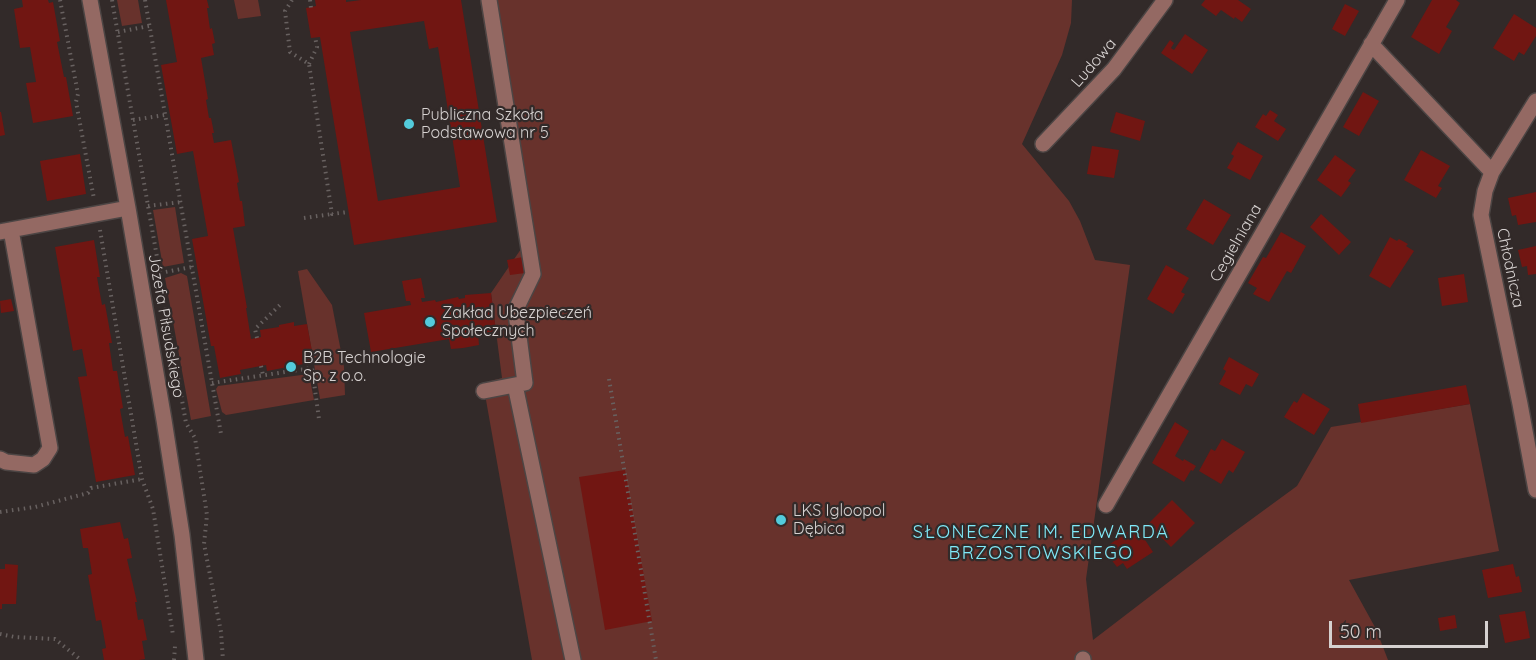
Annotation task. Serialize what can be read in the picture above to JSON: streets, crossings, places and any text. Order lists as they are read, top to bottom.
{
  "streets": {
    "street": [
      "Ludowa",
      "Cegielniana",
      "Chłodnicza",
      "Józefa Piłsudskiego"
    ]
  },
  "districts": ["SŁONECZNE IM. EDWARDA BRZOSTOWSKIEGO"],
  "places": [
    "Publiczna Szkoła Podstawowa nr 5",
    "Zakład Ubezpieczeń Społecznych",
    "B2B Technologie Sp. z o.o.",
    "LKS Igloopol Dębica"
  ],
  "scale_bar": "50 m"
}
